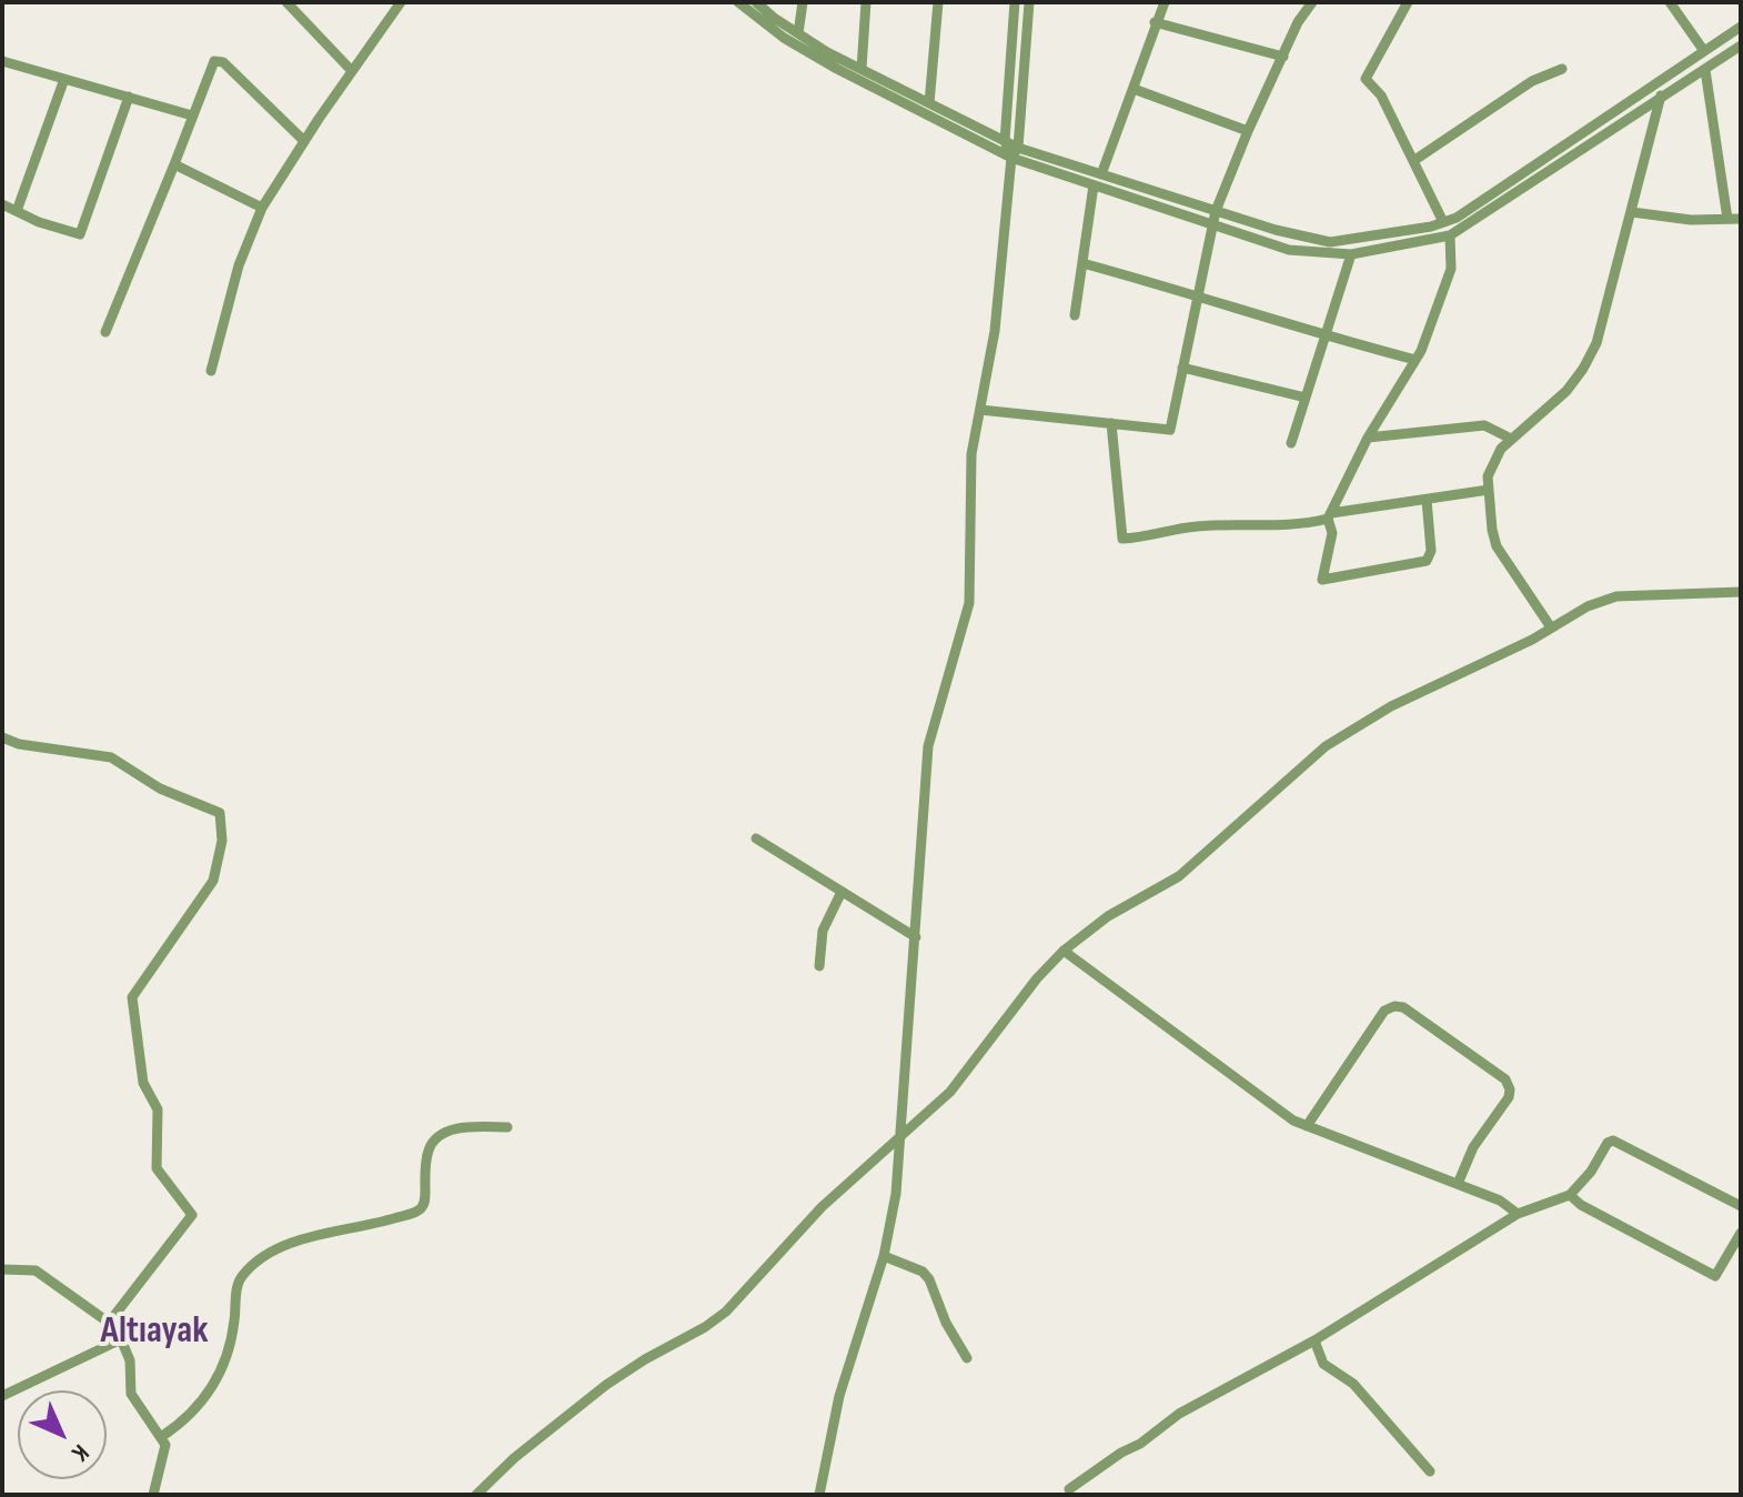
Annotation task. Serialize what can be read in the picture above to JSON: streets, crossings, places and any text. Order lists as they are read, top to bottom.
{
  "districts": ["Altıayak"],
  "north": "bottom right"
}
